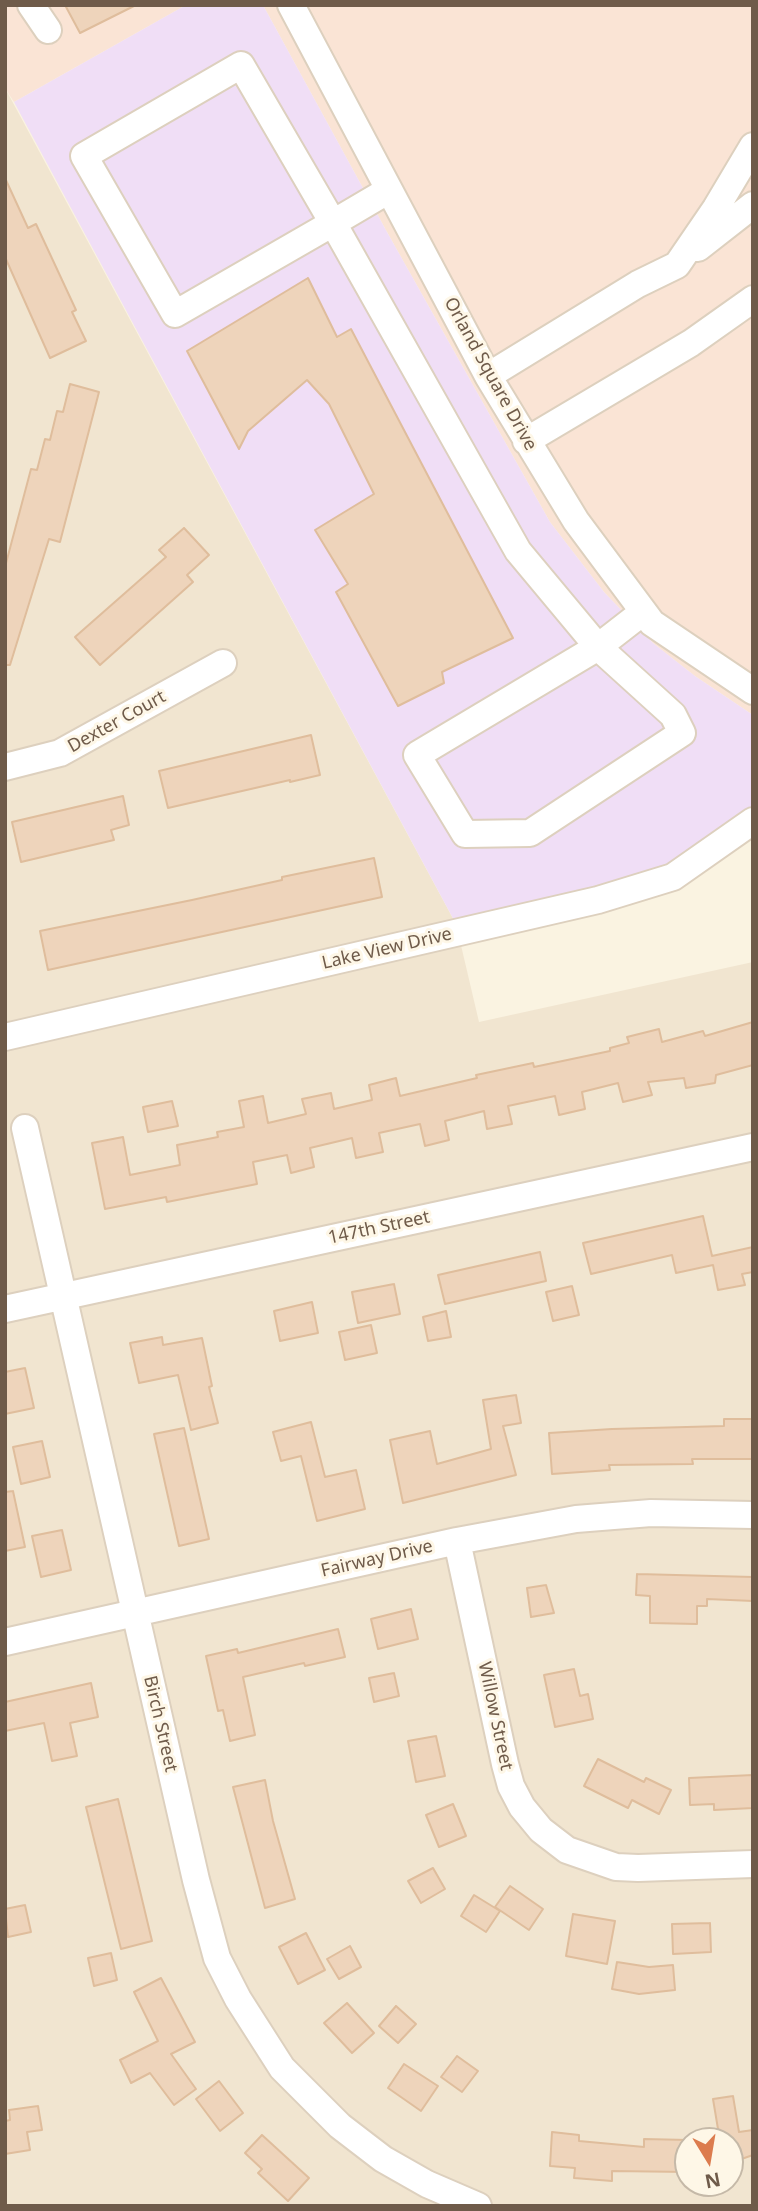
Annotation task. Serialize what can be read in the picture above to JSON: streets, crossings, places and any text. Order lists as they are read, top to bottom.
{
  "streets": {
    "street": [
      "Orland Square Drive",
      "Dexter Court",
      "Lake View Drive",
      "147th Street",
      "Fairway Drive",
      "Willow Street",
      "Birch Street"
    ]
  },
  "crossings": [
    ["147th Street", "Birch Street"],
    ["Fairway Drive", "Willow Street"],
    ["Fairway Drive", "Birch Street"]
  ],
  "north": "bottom"
}
